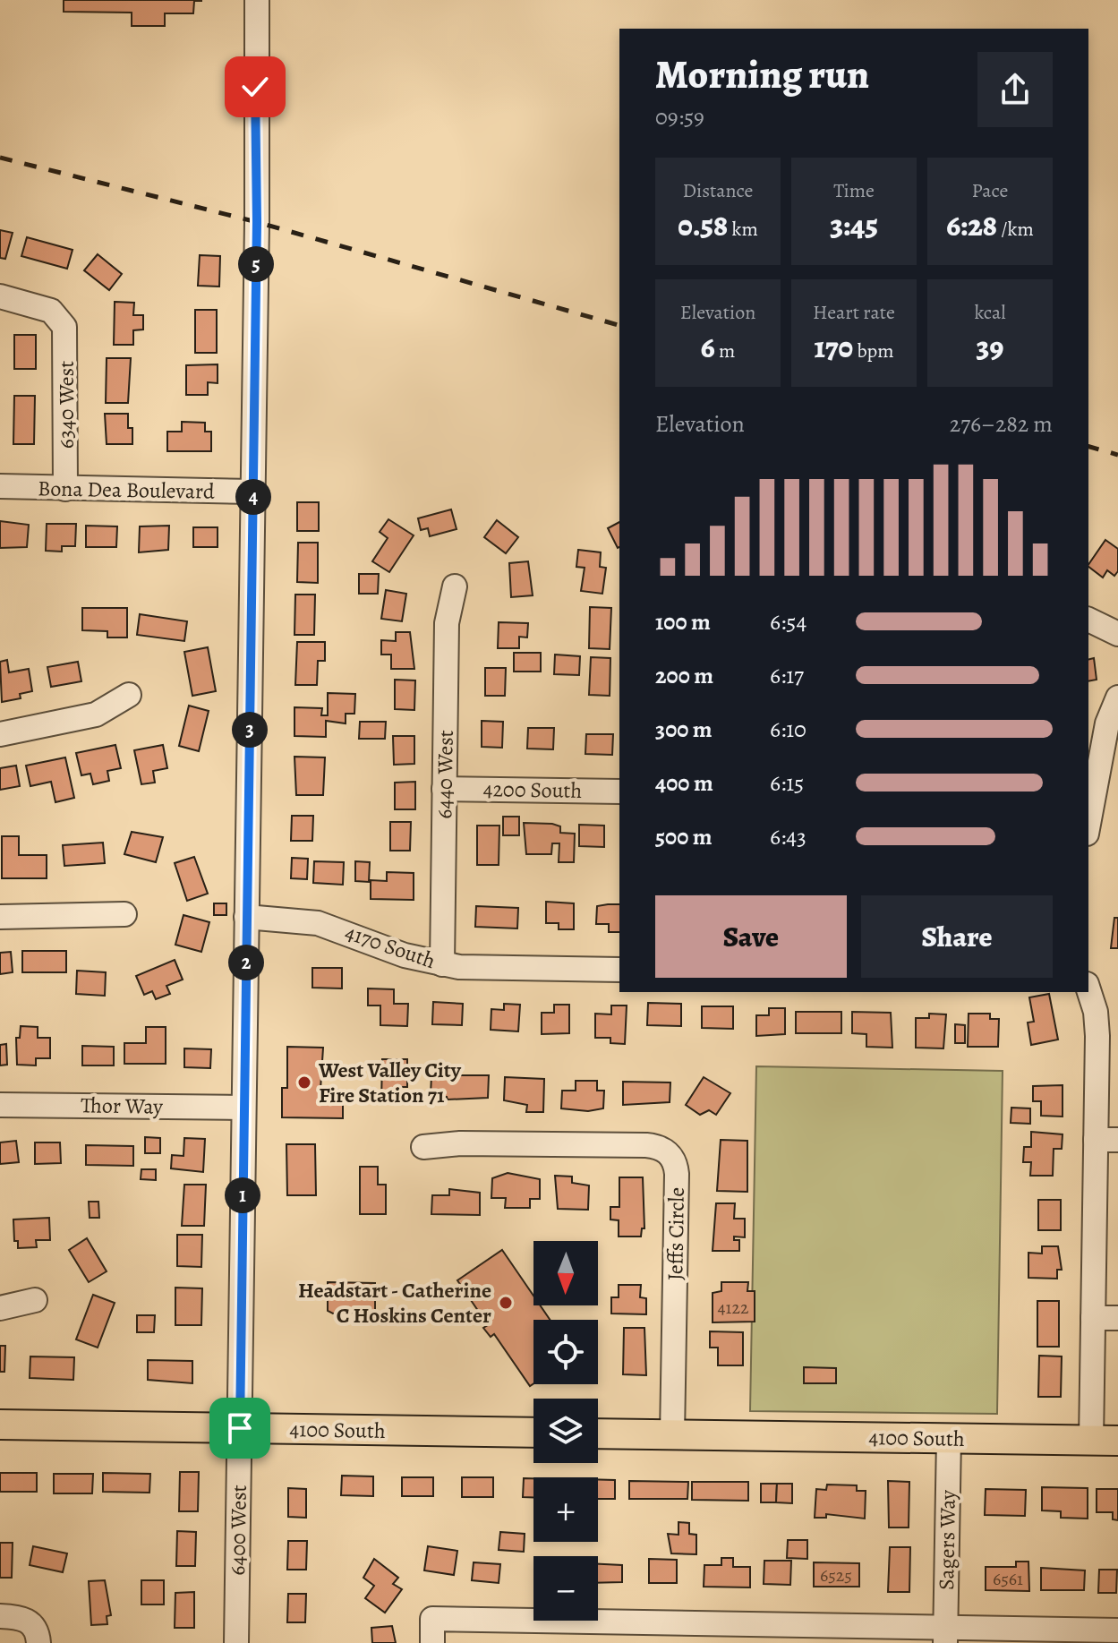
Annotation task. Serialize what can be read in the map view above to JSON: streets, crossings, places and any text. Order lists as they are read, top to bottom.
{
  "streets": {
    "main road": ["4100 South"],
    "street": [
      "6340 West",
      "Bona Dea Boulevard",
      "6440 West",
      "4200 South",
      "4170 South",
      "Thor Way",
      "Jeffs Circle",
      "6400 West",
      "Sagers Way"
    ]
  },
  "crossings": [
    ["6340 West", "Bona Dea Boulevard"],
    ["Bona Dea Boulevard", "6400 West"],
    ["6440 West", "4200 South"],
    ["6440 West", "4170 South"],
    ["4170 South", "6400 West"],
    ["Thor Way", "6400 West"],
    ["Jeffs Circle", "4100 South"],
    ["4100 South", "6400 West"],
    ["4100 South", "Sagers Way"]
  ],
  "places": ["West Valley City Fire Station 71", "Headstart - Catherine C Hoskins Center"],
  "house_numbers": ["4122", "6525", "6561"],
  "north": "bottom",
  "page": {
    "heading": ["Morning run", "09:59"],
    "stats": [
      ["Distance", "0.58 km"],
      ["Time", "3:45"],
      ["Pace", "6:28 /km"],
      ["Elevation", "6 m"],
      ["Heart rate", "170 bpm"],
      ["kcal", "39"]
    ],
    "pins": [
      "5",
      "4",
      "3",
      "2",
      "1"
    ],
    "chart": ["Elevation", "276–282 m"],
    "list": [
      {
        "name": "100 m",
        "note": "6:54"
      },
      {
        "name": "200 m",
        "note": "6:17"
      },
      {
        "name": "300 m",
        "note": "6:10"
      },
      {
        "name": "400 m",
        "note": "6:15"
      },
      {
        "name": "500 m",
        "note": "6:43"
      }
    ],
    "buttons": ["Save", "Share"],
    "map_buttons": ["+", "−"]
  }
}
